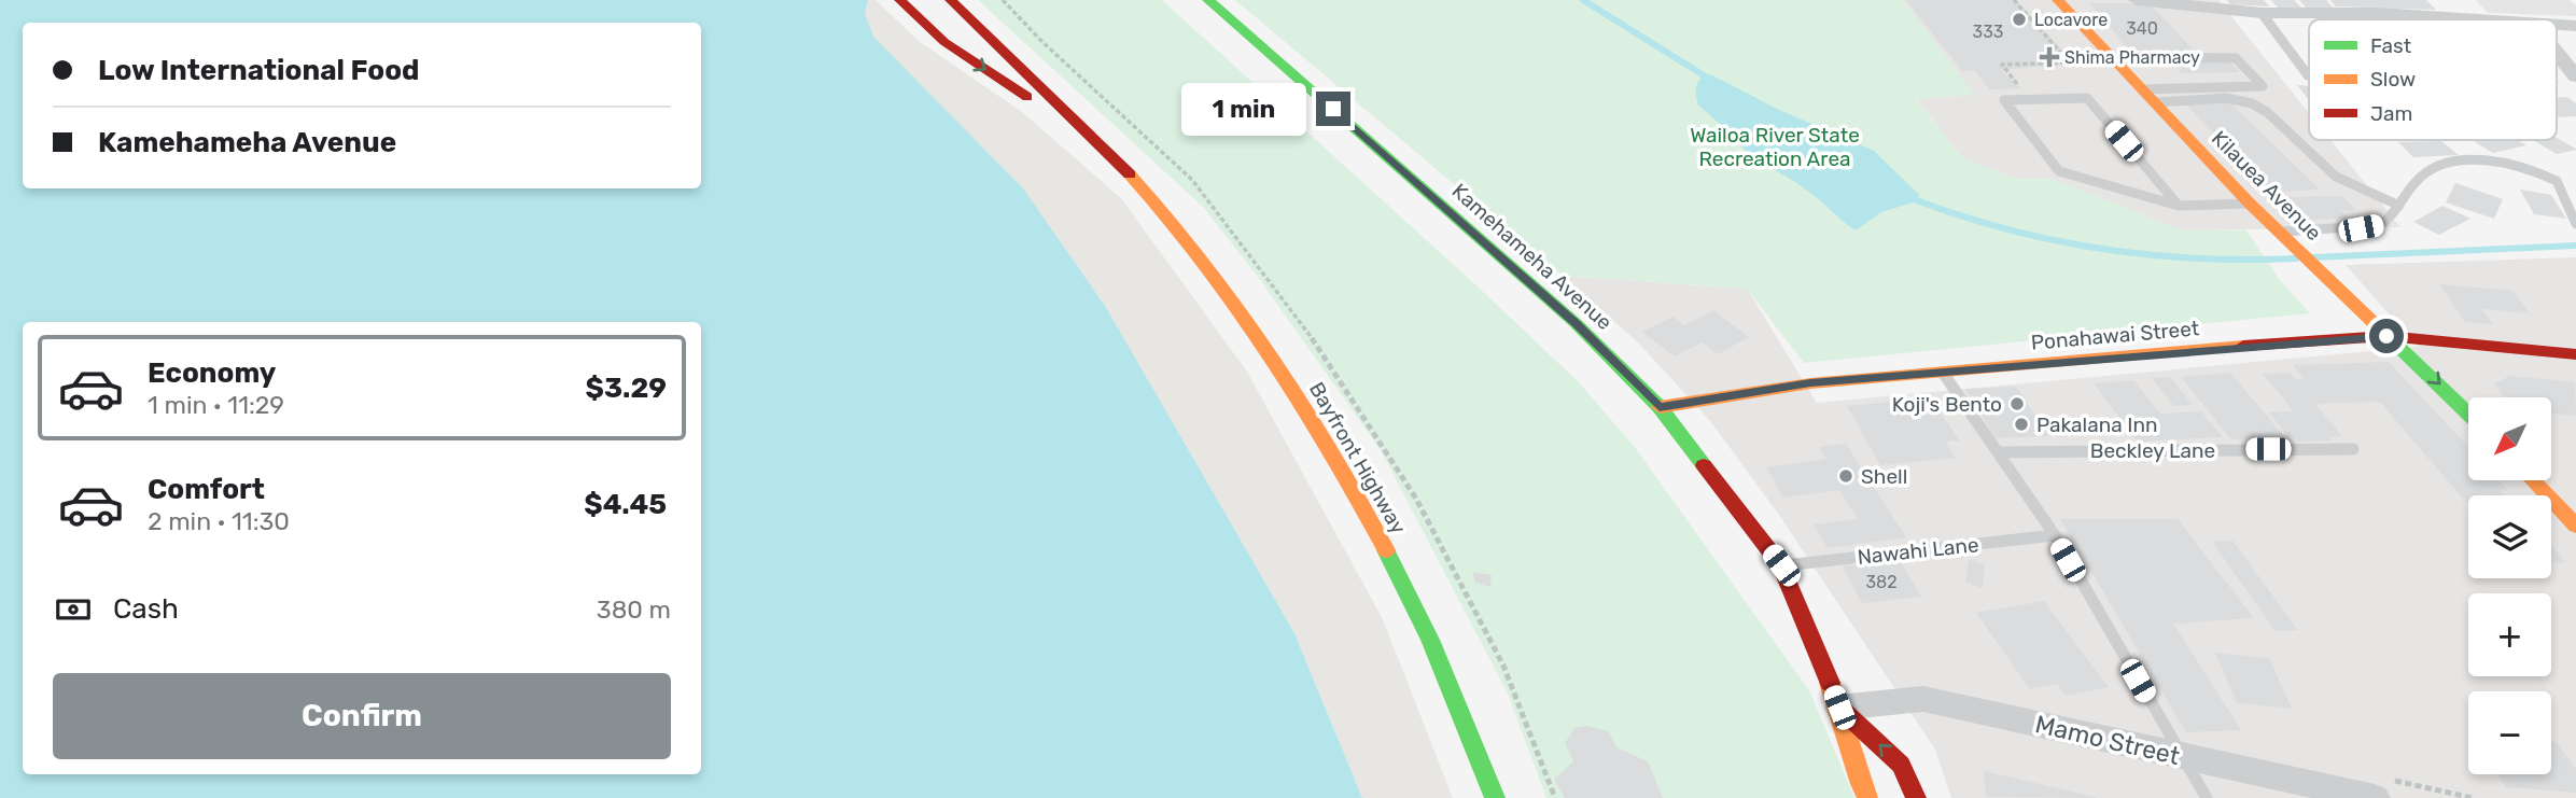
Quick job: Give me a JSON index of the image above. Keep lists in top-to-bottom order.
{
  "streets": {
    "main road": [
      "Kilauea Avenue",
      "Kamehameha Avenue",
      "Ponahawai Street",
      "Bayfront Highway"
    ],
    "street": ["Mamo Street"],
    "lane": ["Beckley Lane", "Nawahi Lane"]
  },
  "crossings": [
    ["Kilauea Avenue", "Ponahawai Street"],
    ["Kamehameha Avenue", "Ponahawai Street"],
    ["Kamehameha Avenue", "Nawahi Lane"],
    ["Kamehameha Avenue", "Mamo Street"]
  ],
  "parks": ["Wailoa River State Recreation Area"],
  "places": {
    "other": [
      "Locavore",
      "Koji's Bento",
      "Pakalana Inn",
      "Shell"
    ],
    "health": ["Shima Pharmacy"]
  },
  "house_numbers": ["340", "333", "382"],
  "legend": ["Fast", "Slow", "Jam"],
  "north": "bottom left",
  "page": {
    "banner": ["Low International Food", "Kamehameha Avenue"],
    "bubble": "1 min",
    "list": [
      {
        "name": "Economy",
        "note": "1 min · 11:29",
        "value": "$3.29"
      },
      {
        "name": "Comfort",
        "note": "2 min · 11:30",
        "value": "$4.45"
      }
    ],
    "map_buttons": ["+", "−"],
    "pay": ["Cash", "380 m"],
    "buttons": "Confirm"
  }
}
